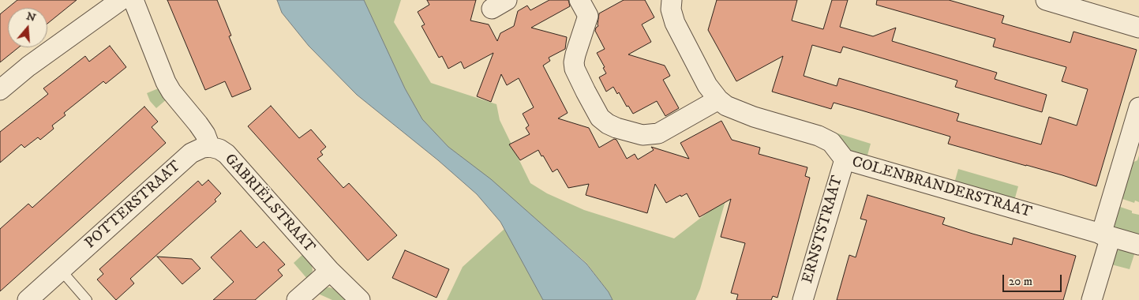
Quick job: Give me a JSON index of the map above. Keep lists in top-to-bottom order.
{
  "streets": {
    "street": [
      "COLENBRANDERSTRAAT",
      "GABRIËLSTRAAT",
      "POTTERSTRAAT",
      "ERNSTSTRAAT"
    ]
  },
  "crossings": [
    ["COLENBRANDERSTRAAT", "ERNSTSTRAAT"],
    ["GABRIËLSTRAAT", "POTTERSTRAAT"]
  ],
  "scale_bar": "20 m",
  "north": "top"
}
